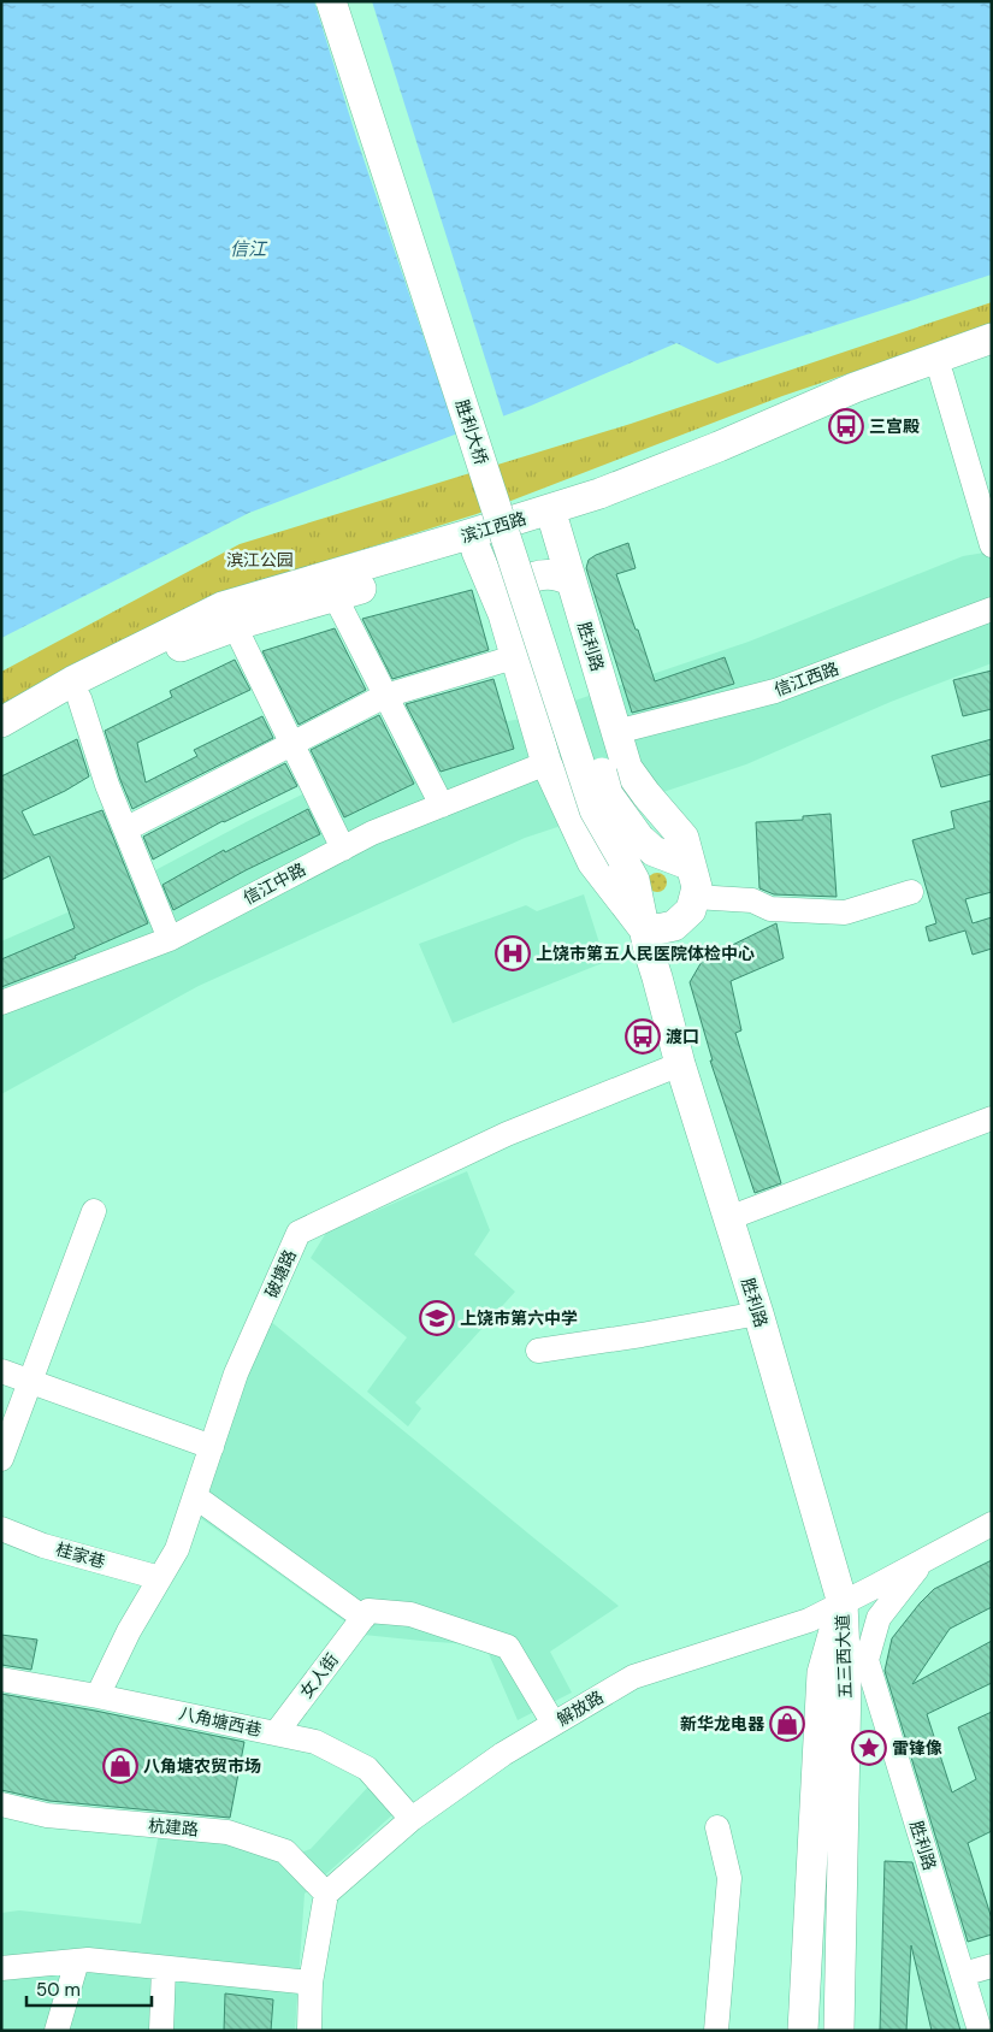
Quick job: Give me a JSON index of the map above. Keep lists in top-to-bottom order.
{
  "streets": {
    "main road": [
      "胜利大桥",
      "滨江西路",
      "胜利路",
      "五三西大道"
    ],
    "street": [
      "信江西路",
      "信江中路",
      "破塘路",
      "桂家巷",
      "女人街",
      "解放路",
      "八角塘西巷",
      "杭建路"
    ]
  },
  "crossings": [
    ["滨江西路", "胜利路"],
    ["胜利路", "信江西路"],
    ["胜利路", "破塘路"],
    ["胜利路", "五三西大道"],
    ["胜利路", "解放路"],
    ["破塘路", "桂家巷"],
    ["破塘路", "八角塘西巷"],
    ["五三西大道", "解放路"],
    ["女人街", "八角塘西巷"],
    ["解放路", "八角塘西巷"],
    ["解放路", "杭建路"]
  ],
  "water": ["信江"],
  "parks": ["滨江公园"],
  "places": {
    "bus stop": ["三宫殿", "渡口"],
    "hospital": ["上饶市第五人民医院体检中心"],
    "school or university": ["上饶市第六中学"],
    "shop": ["新华龙电器", "八角塘农贸市场"],
    "place": ["雷锋像"]
  },
  "scale_bar": "50 m"
}
